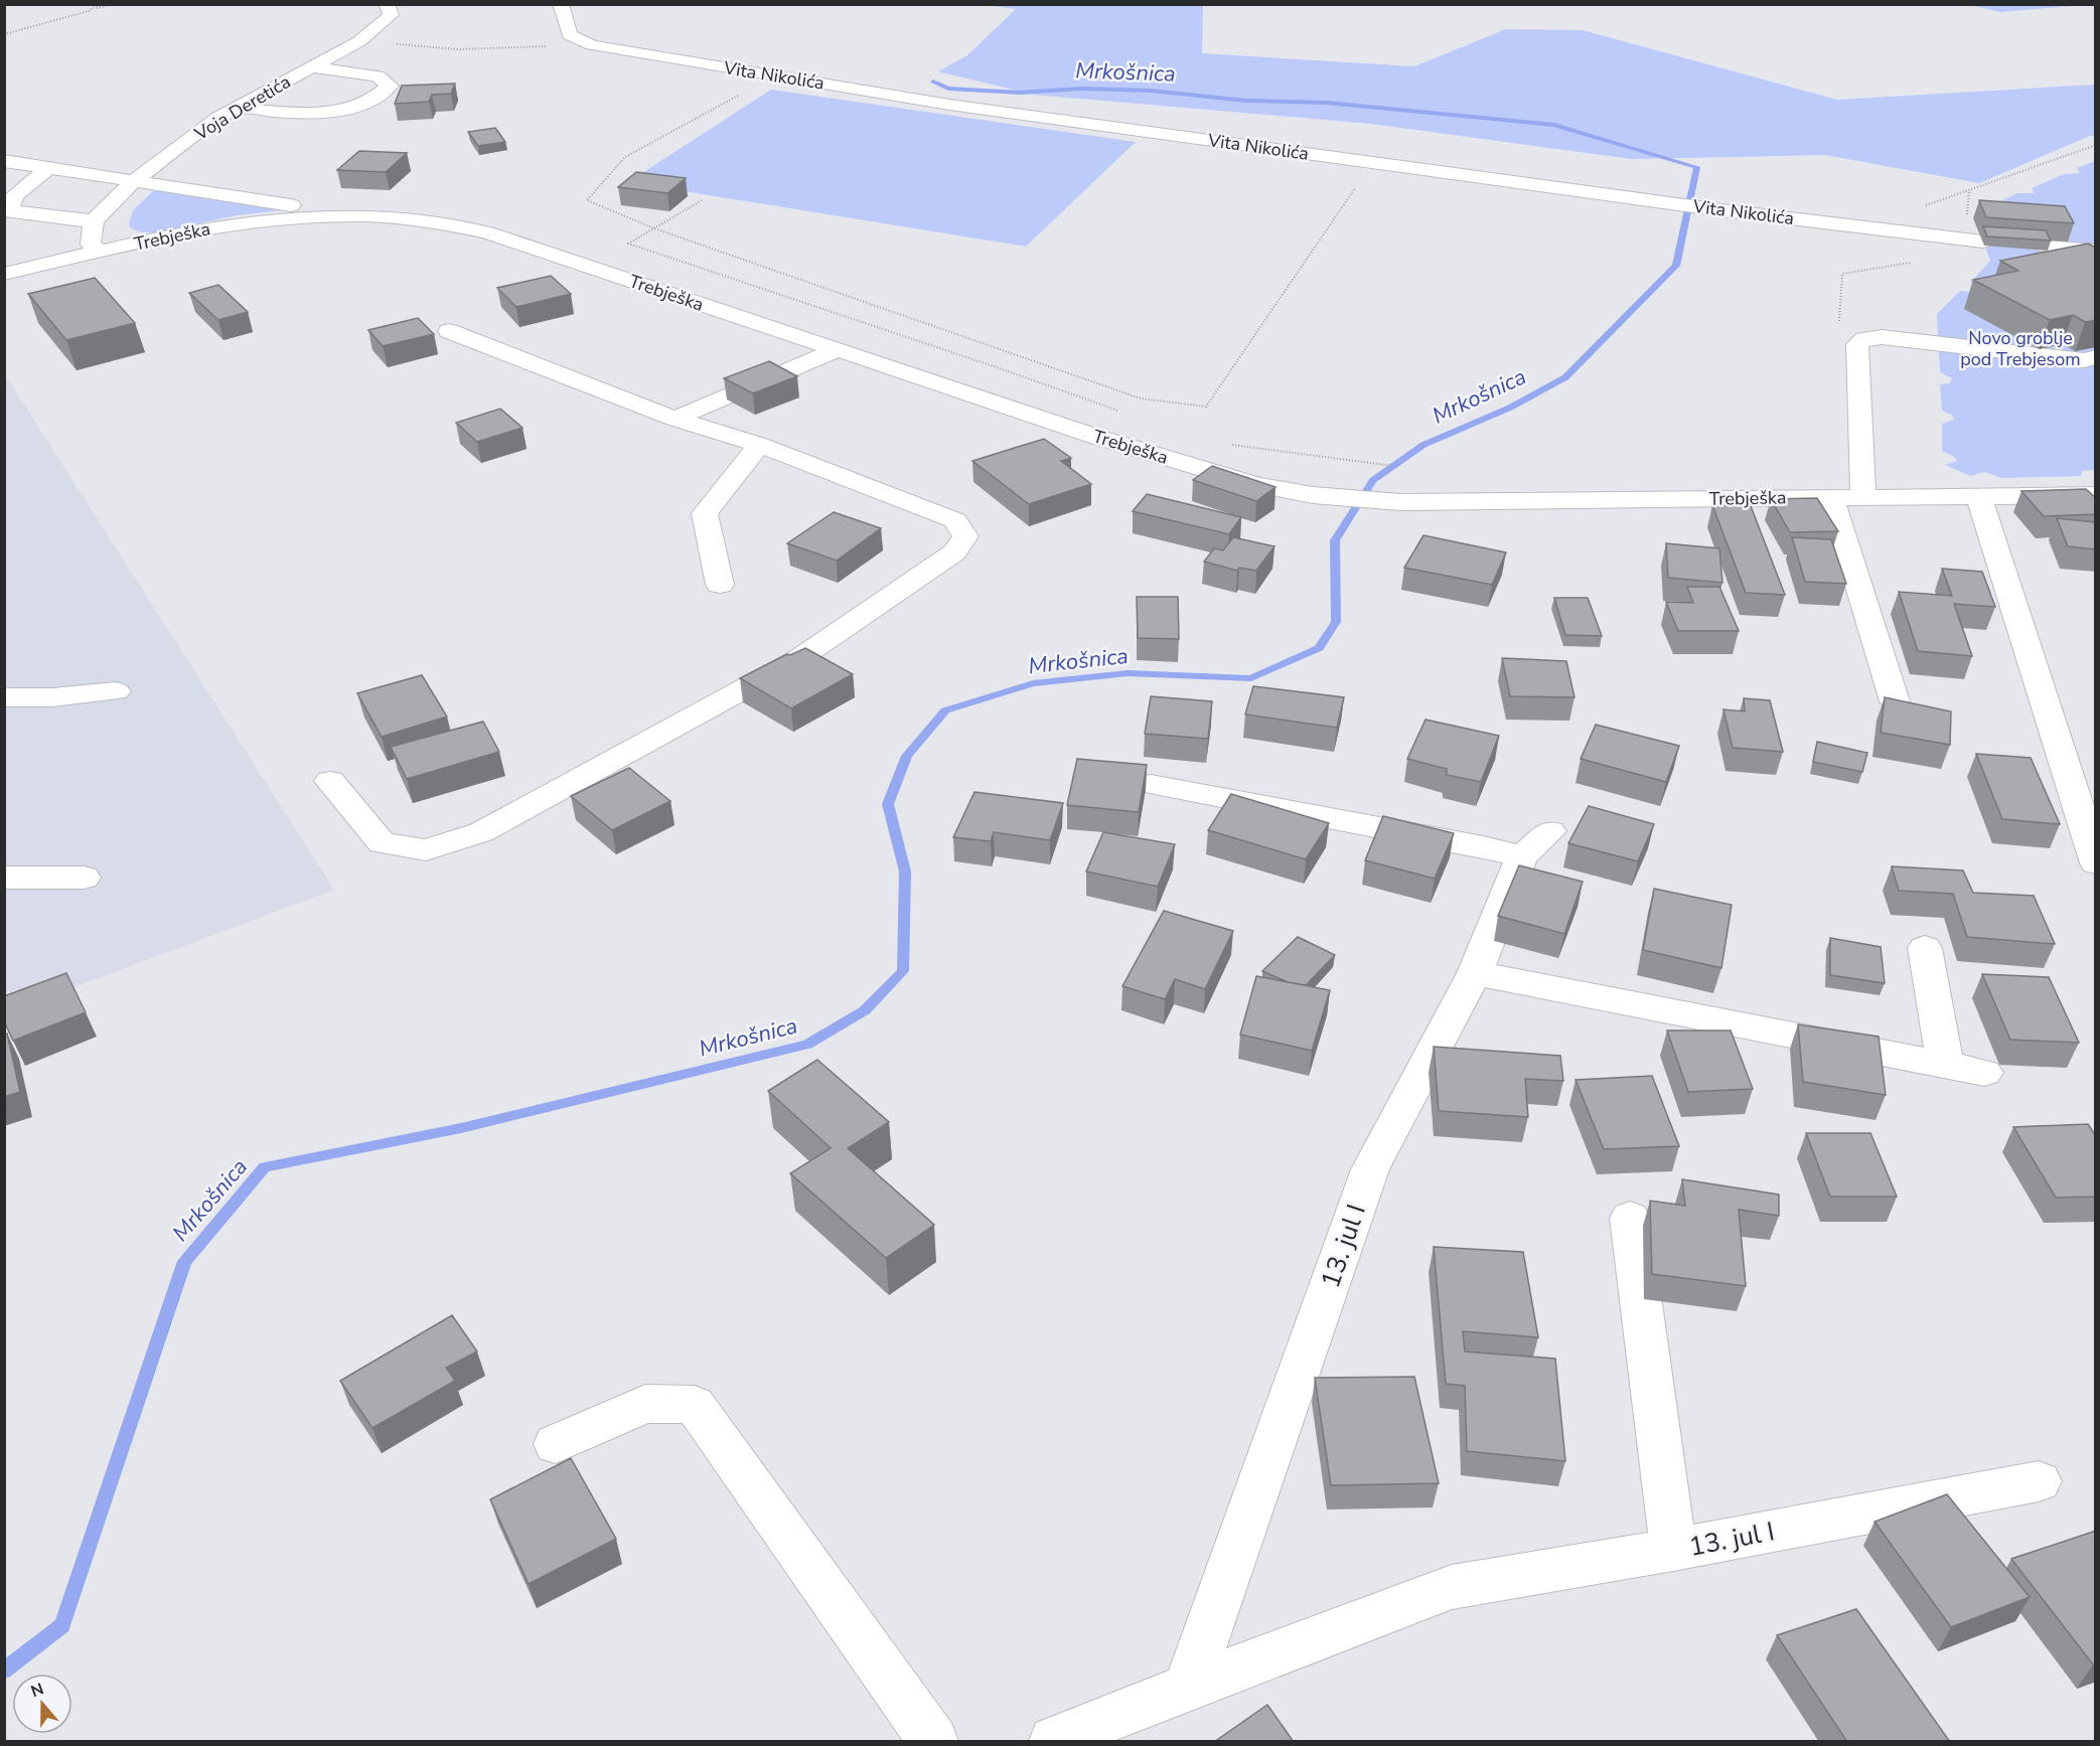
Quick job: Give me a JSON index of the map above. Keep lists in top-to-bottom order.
{
  "streets": {
    "street": [
      "Vita Nikolića",
      "Voja Deretića",
      "Trebješka",
      "13. jul I"
    ]
  },
  "water": ["Mrkošnica"],
  "parks": ["Novo groblje pod Trebjesom"],
  "north": "top"
}
